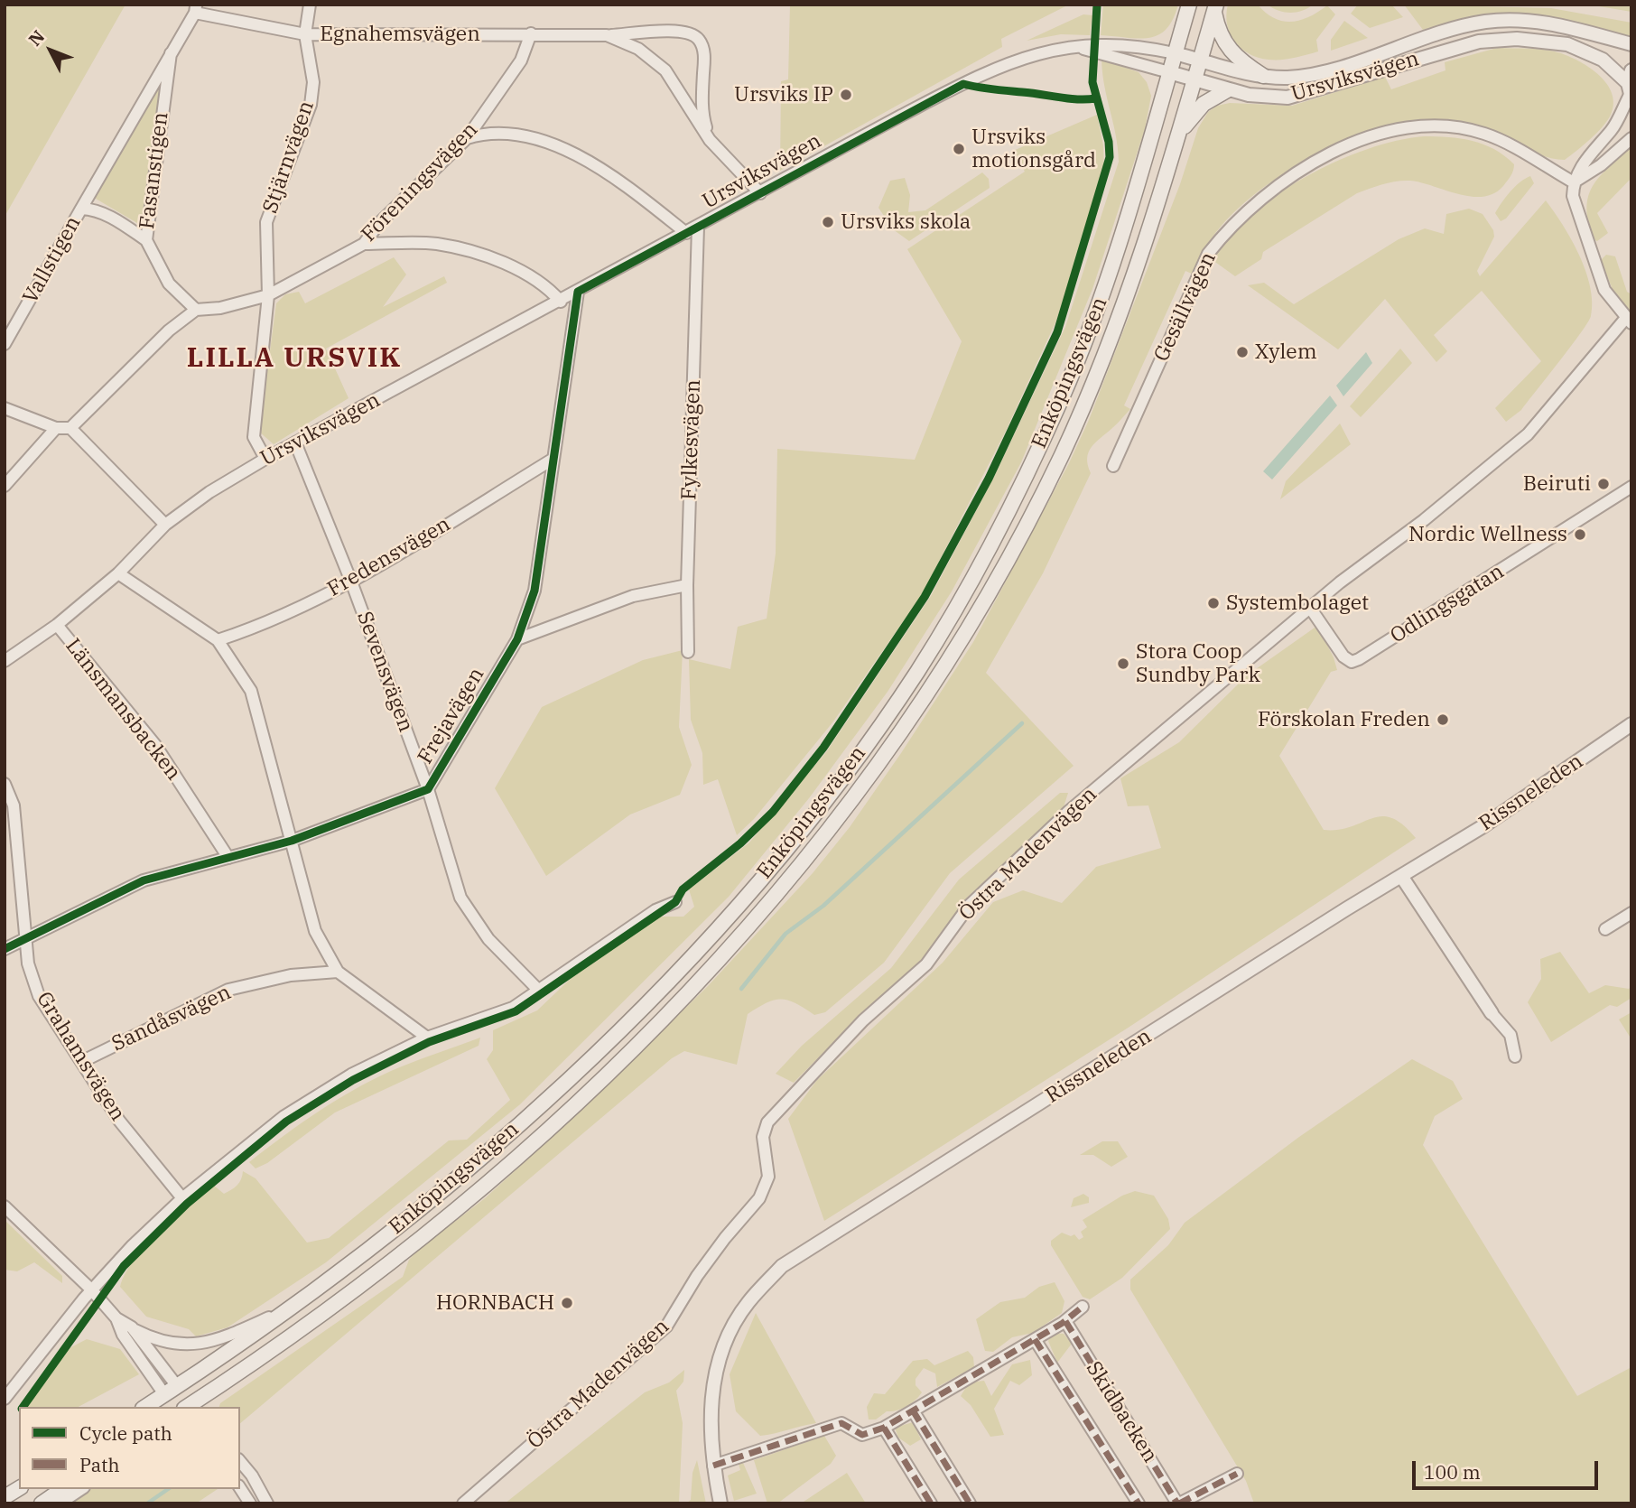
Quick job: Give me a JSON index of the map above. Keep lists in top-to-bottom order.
{
  "streets": {
    "main road": ["Enköpingsvägen"],
    "street": [
      "Egnahemsvägen",
      "Ursviksvägen",
      "Stjärnvägen",
      "Fasanstigen",
      "Föreningsvägen",
      "Vallstigen",
      "Gesällvägen",
      "Fylkesvägen",
      "Fredensvägen",
      "Odlingsgatan",
      "Sevensvägen",
      "Länsmansbacken",
      "Frejavägen",
      "Rissneleden",
      "Östra Madenvägen",
      "Sandåsvägen",
      "Grahamsvägen",
      "Skidbacken"
    ]
  },
  "crossings": [
    ["Egnahemsvägen", "Ursviksvägen"],
    ["Egnahemsvägen", "Stjärnvägen"],
    ["Egnahemsvägen", "Föreningsvägen"],
    ["Egnahemsvägen", "Vallstigen"],
    ["Ursviksvägen", "Stjärnvägen"],
    ["Ursviksvägen", "Enköpingsvägen"],
    ["Ursviksvägen", "Fylkesvägen"],
    ["Ursviksvägen", "Sevensvägen"],
    ["Ursviksvägen", "Länsmansbacken"],
    ["Ursviksvägen", "Frejavägen"],
    ["Stjärnvägen", "Föreningsvägen"],
    ["Fasanstigen", "Föreningsvägen"],
    ["Fasanstigen", "Vallstigen"],
    ["Fredensvägen", "Sevensvägen"],
    ["Fredensvägen", "Frejavägen"],
    ["Odlingsgatan", "Östra Madenvägen"],
    ["Sevensvägen", "Frejavägen"],
    ["Länsmansbacken", "Frejavägen"],
    ["Frejavägen", "Grahamsvägen"],
    ["Sandåsvägen", "Grahamsvägen"]
  ],
  "districts": ["LILLA URSVIK"],
  "places": [
    "Ursviks IP",
    "Ursviks motionsgård",
    "Ursviks skola",
    "Xylem",
    "Beiruti",
    "Nordic Wellness",
    "Systembolaget",
    "Stora Coop Sundby Park",
    "Förskolan Freden",
    "HORNBACH"
  ],
  "legend": ["Cycle path", "Path"],
  "scale_bar": "100 m",
  "north": "top left"
}
